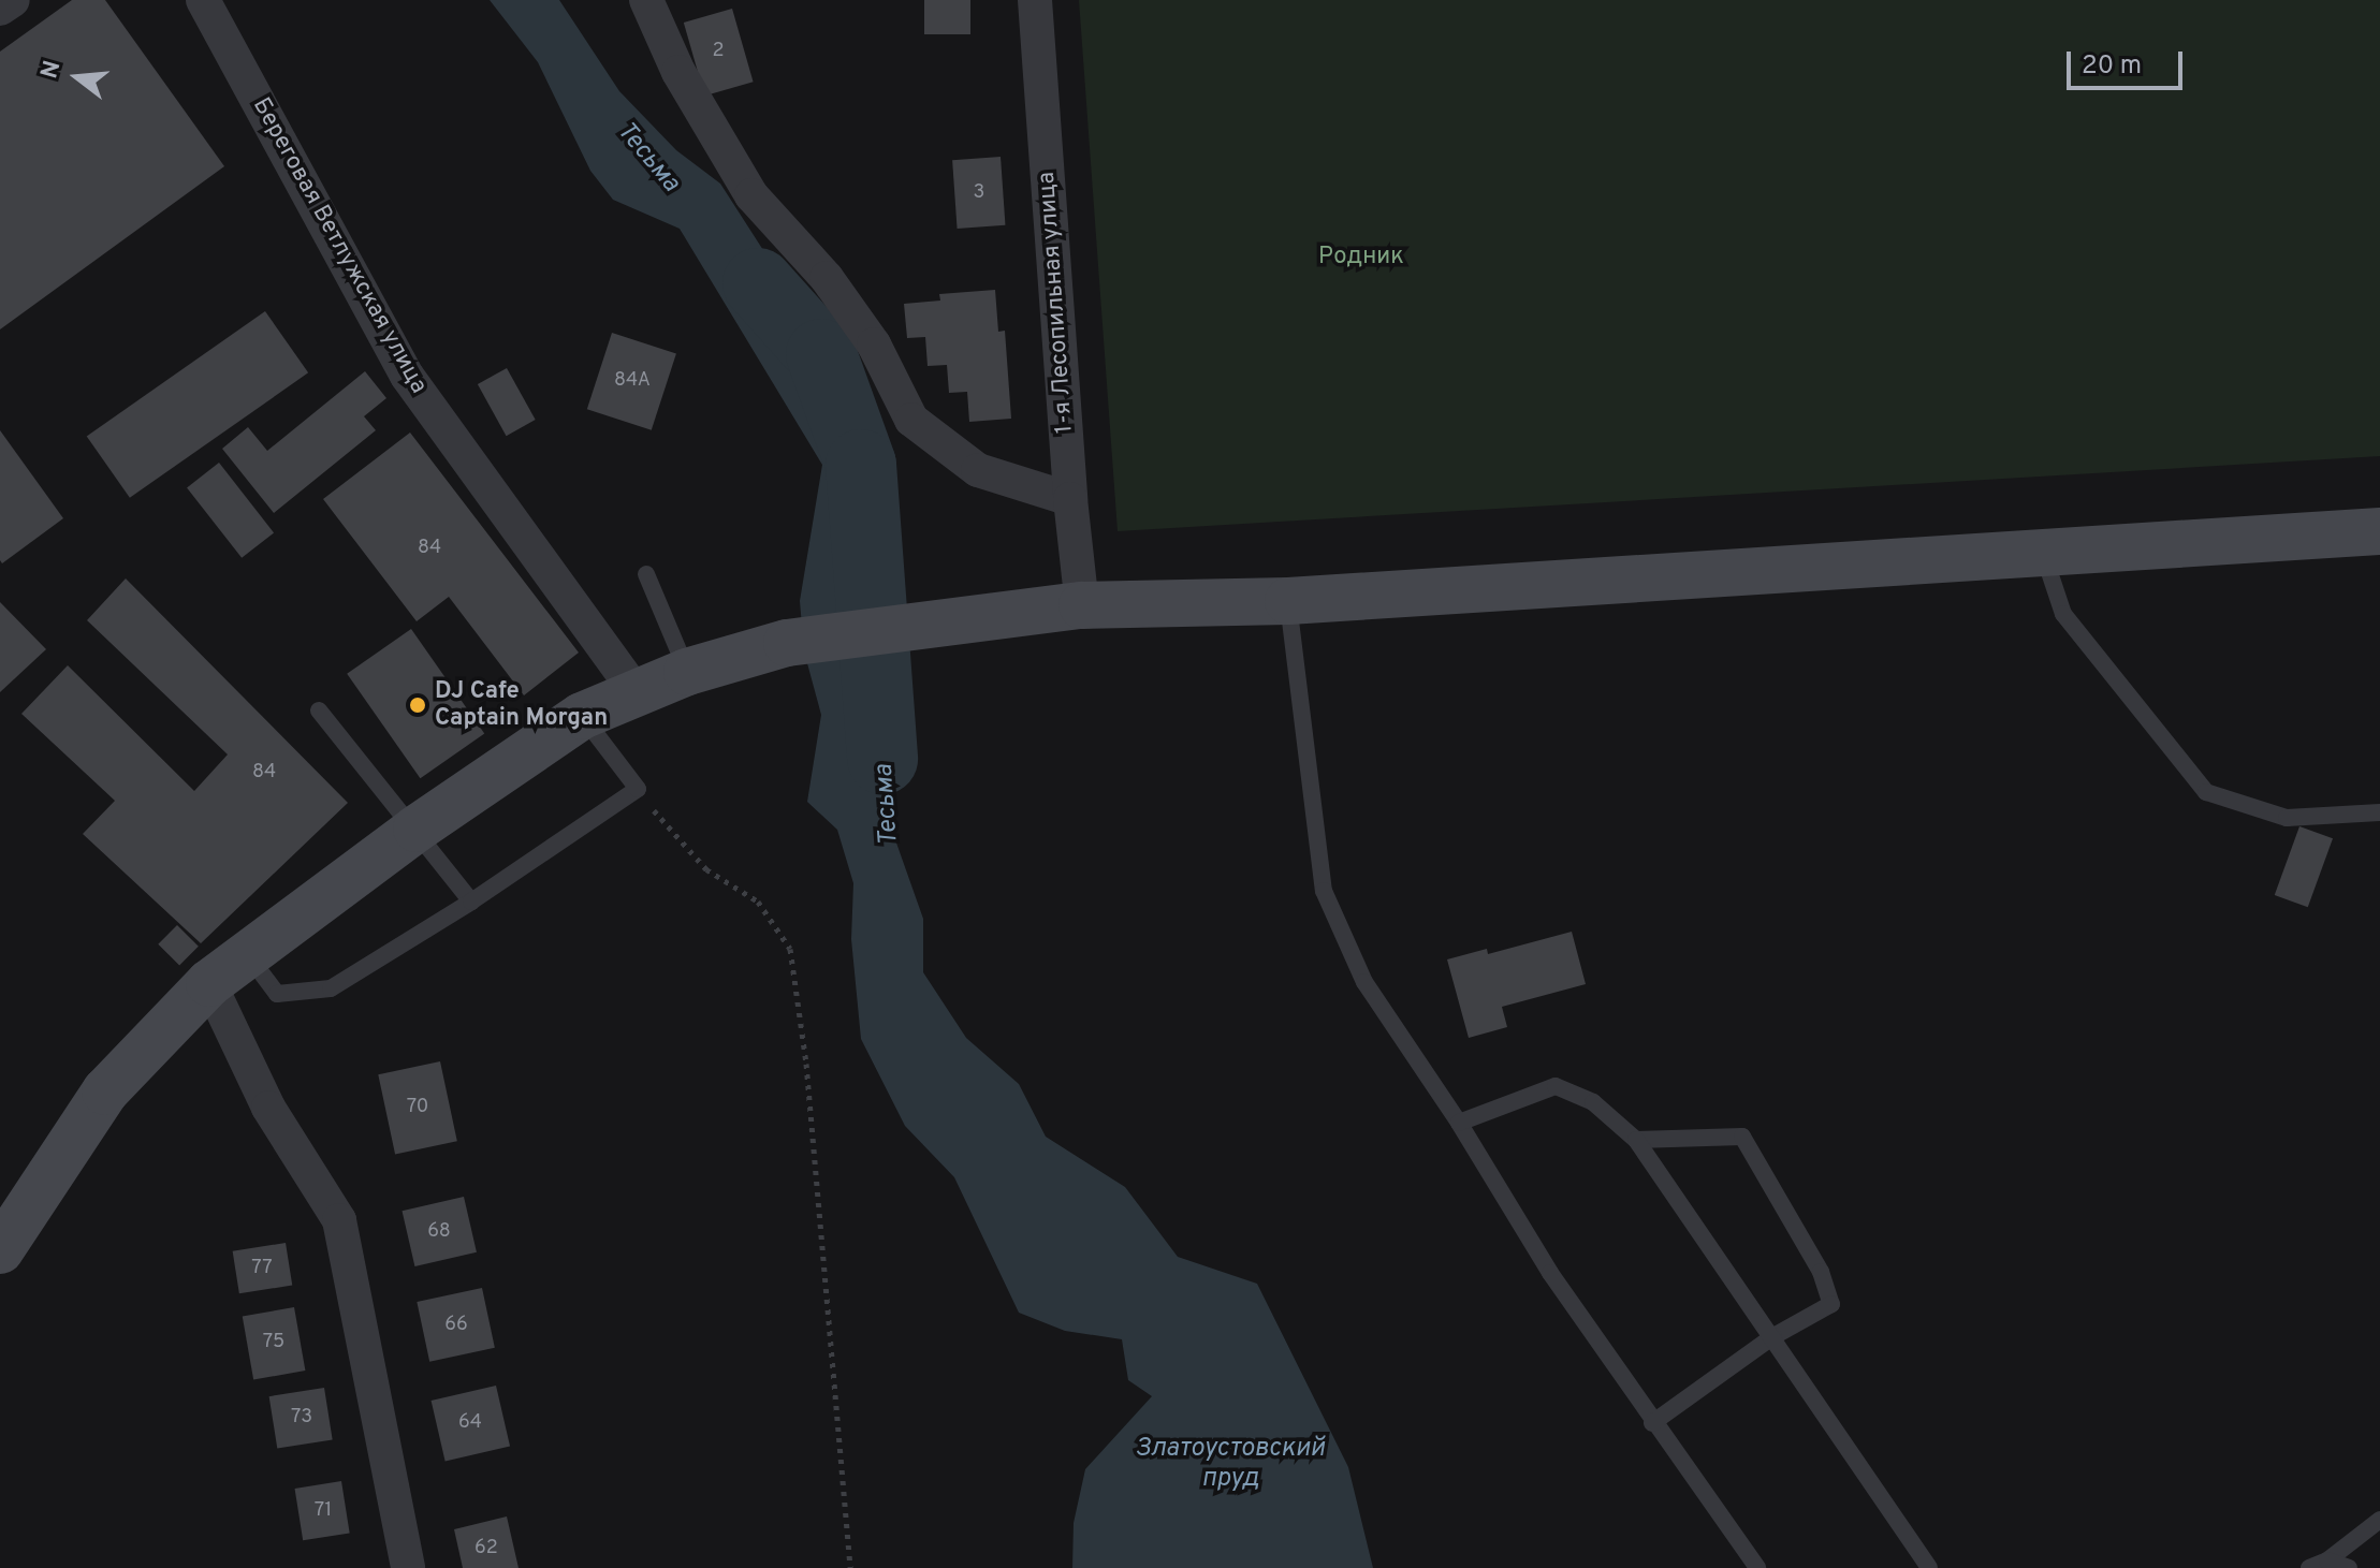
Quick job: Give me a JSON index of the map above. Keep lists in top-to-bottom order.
{
  "streets": {
    "street": ["Береговая Ветлужская улица", "1-я Лесопильная улица"]
  },
  "water": ["Тесьма", "Златоустовский пруд"],
  "parks": ["Родник"],
  "places": ["DJ Cafe Captain Morgan"],
  "house_numbers": [
    "2",
    "3",
    "84А",
    "84",
    "84",
    "70",
    "68",
    "77",
    "66",
    "75",
    "73",
    "64",
    "71",
    "62"
  ],
  "scale_bar": "20 m",
  "north": "left"
}
